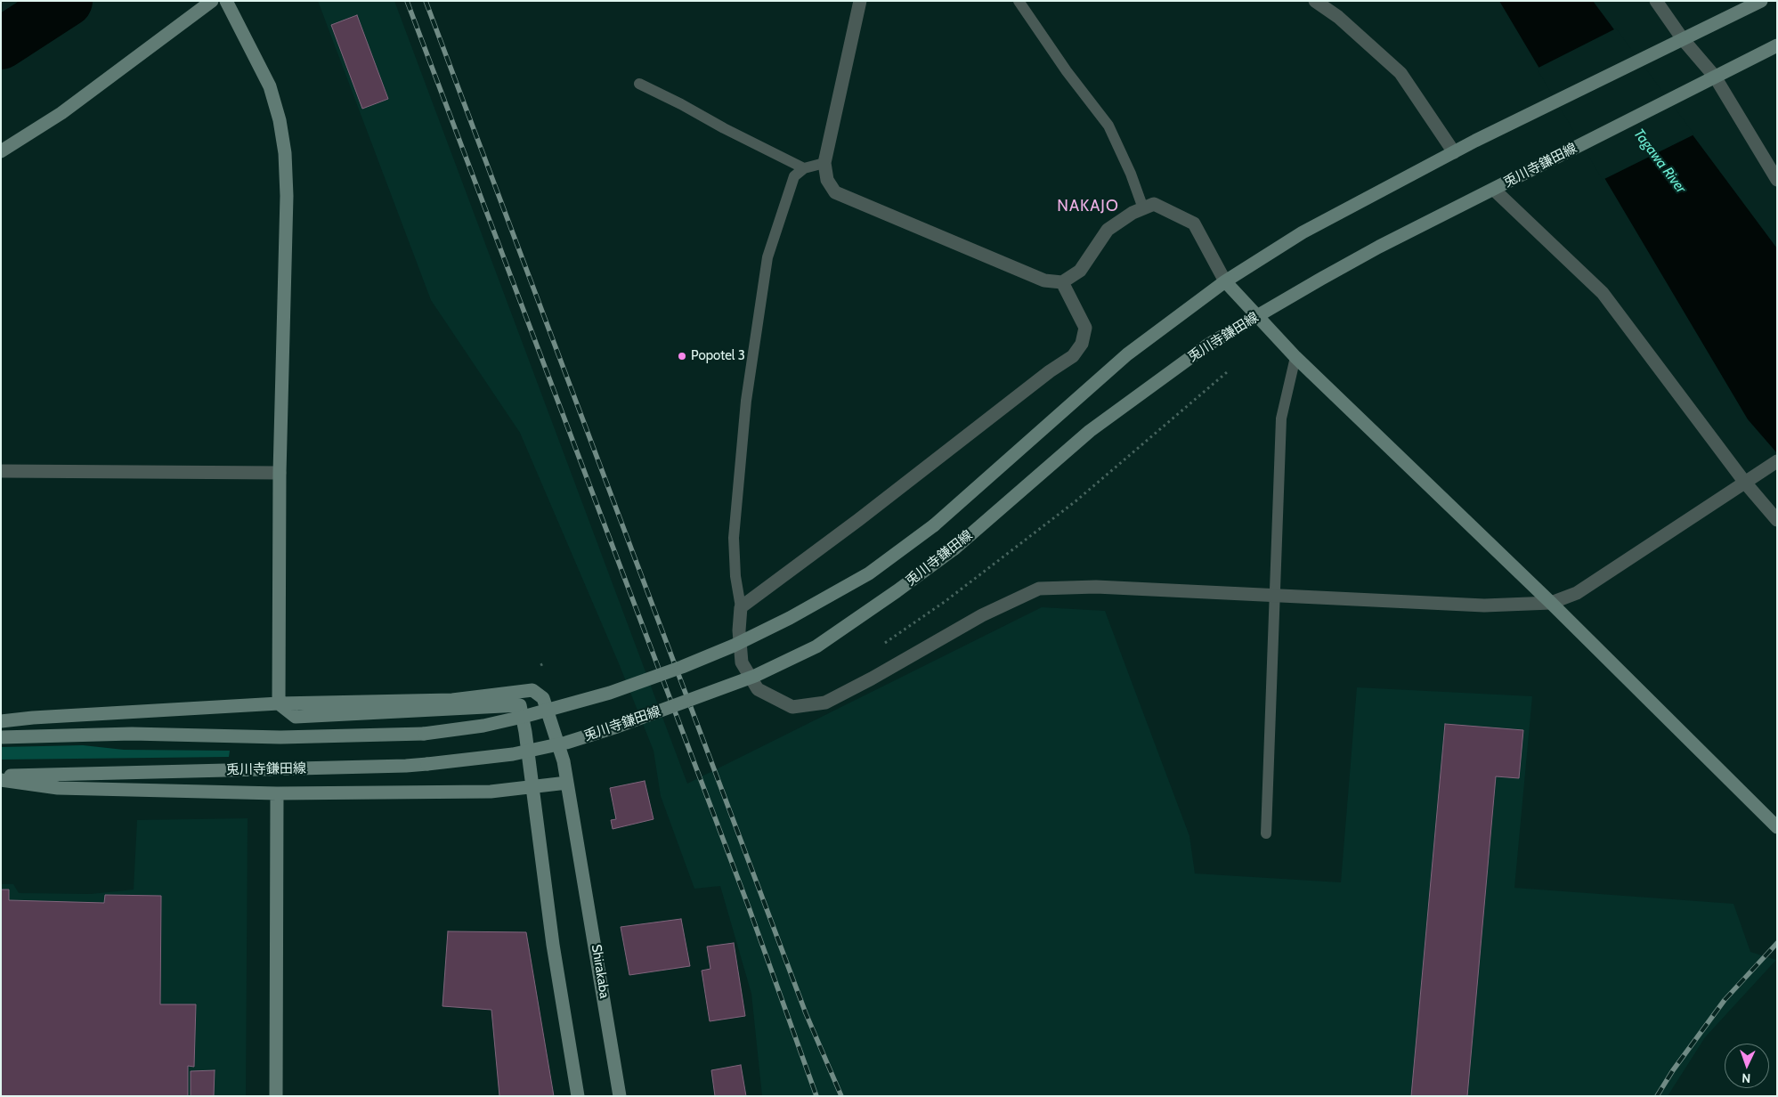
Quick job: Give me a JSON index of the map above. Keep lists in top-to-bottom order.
{
  "streets": {
    "street": ["兎川寺鎌田線", "Shirakaba"]
  },
  "districts": ["NAKAJO"],
  "water": ["Tagawa River"],
  "places": ["Popotel 3"],
  "north": "bottom"
}
